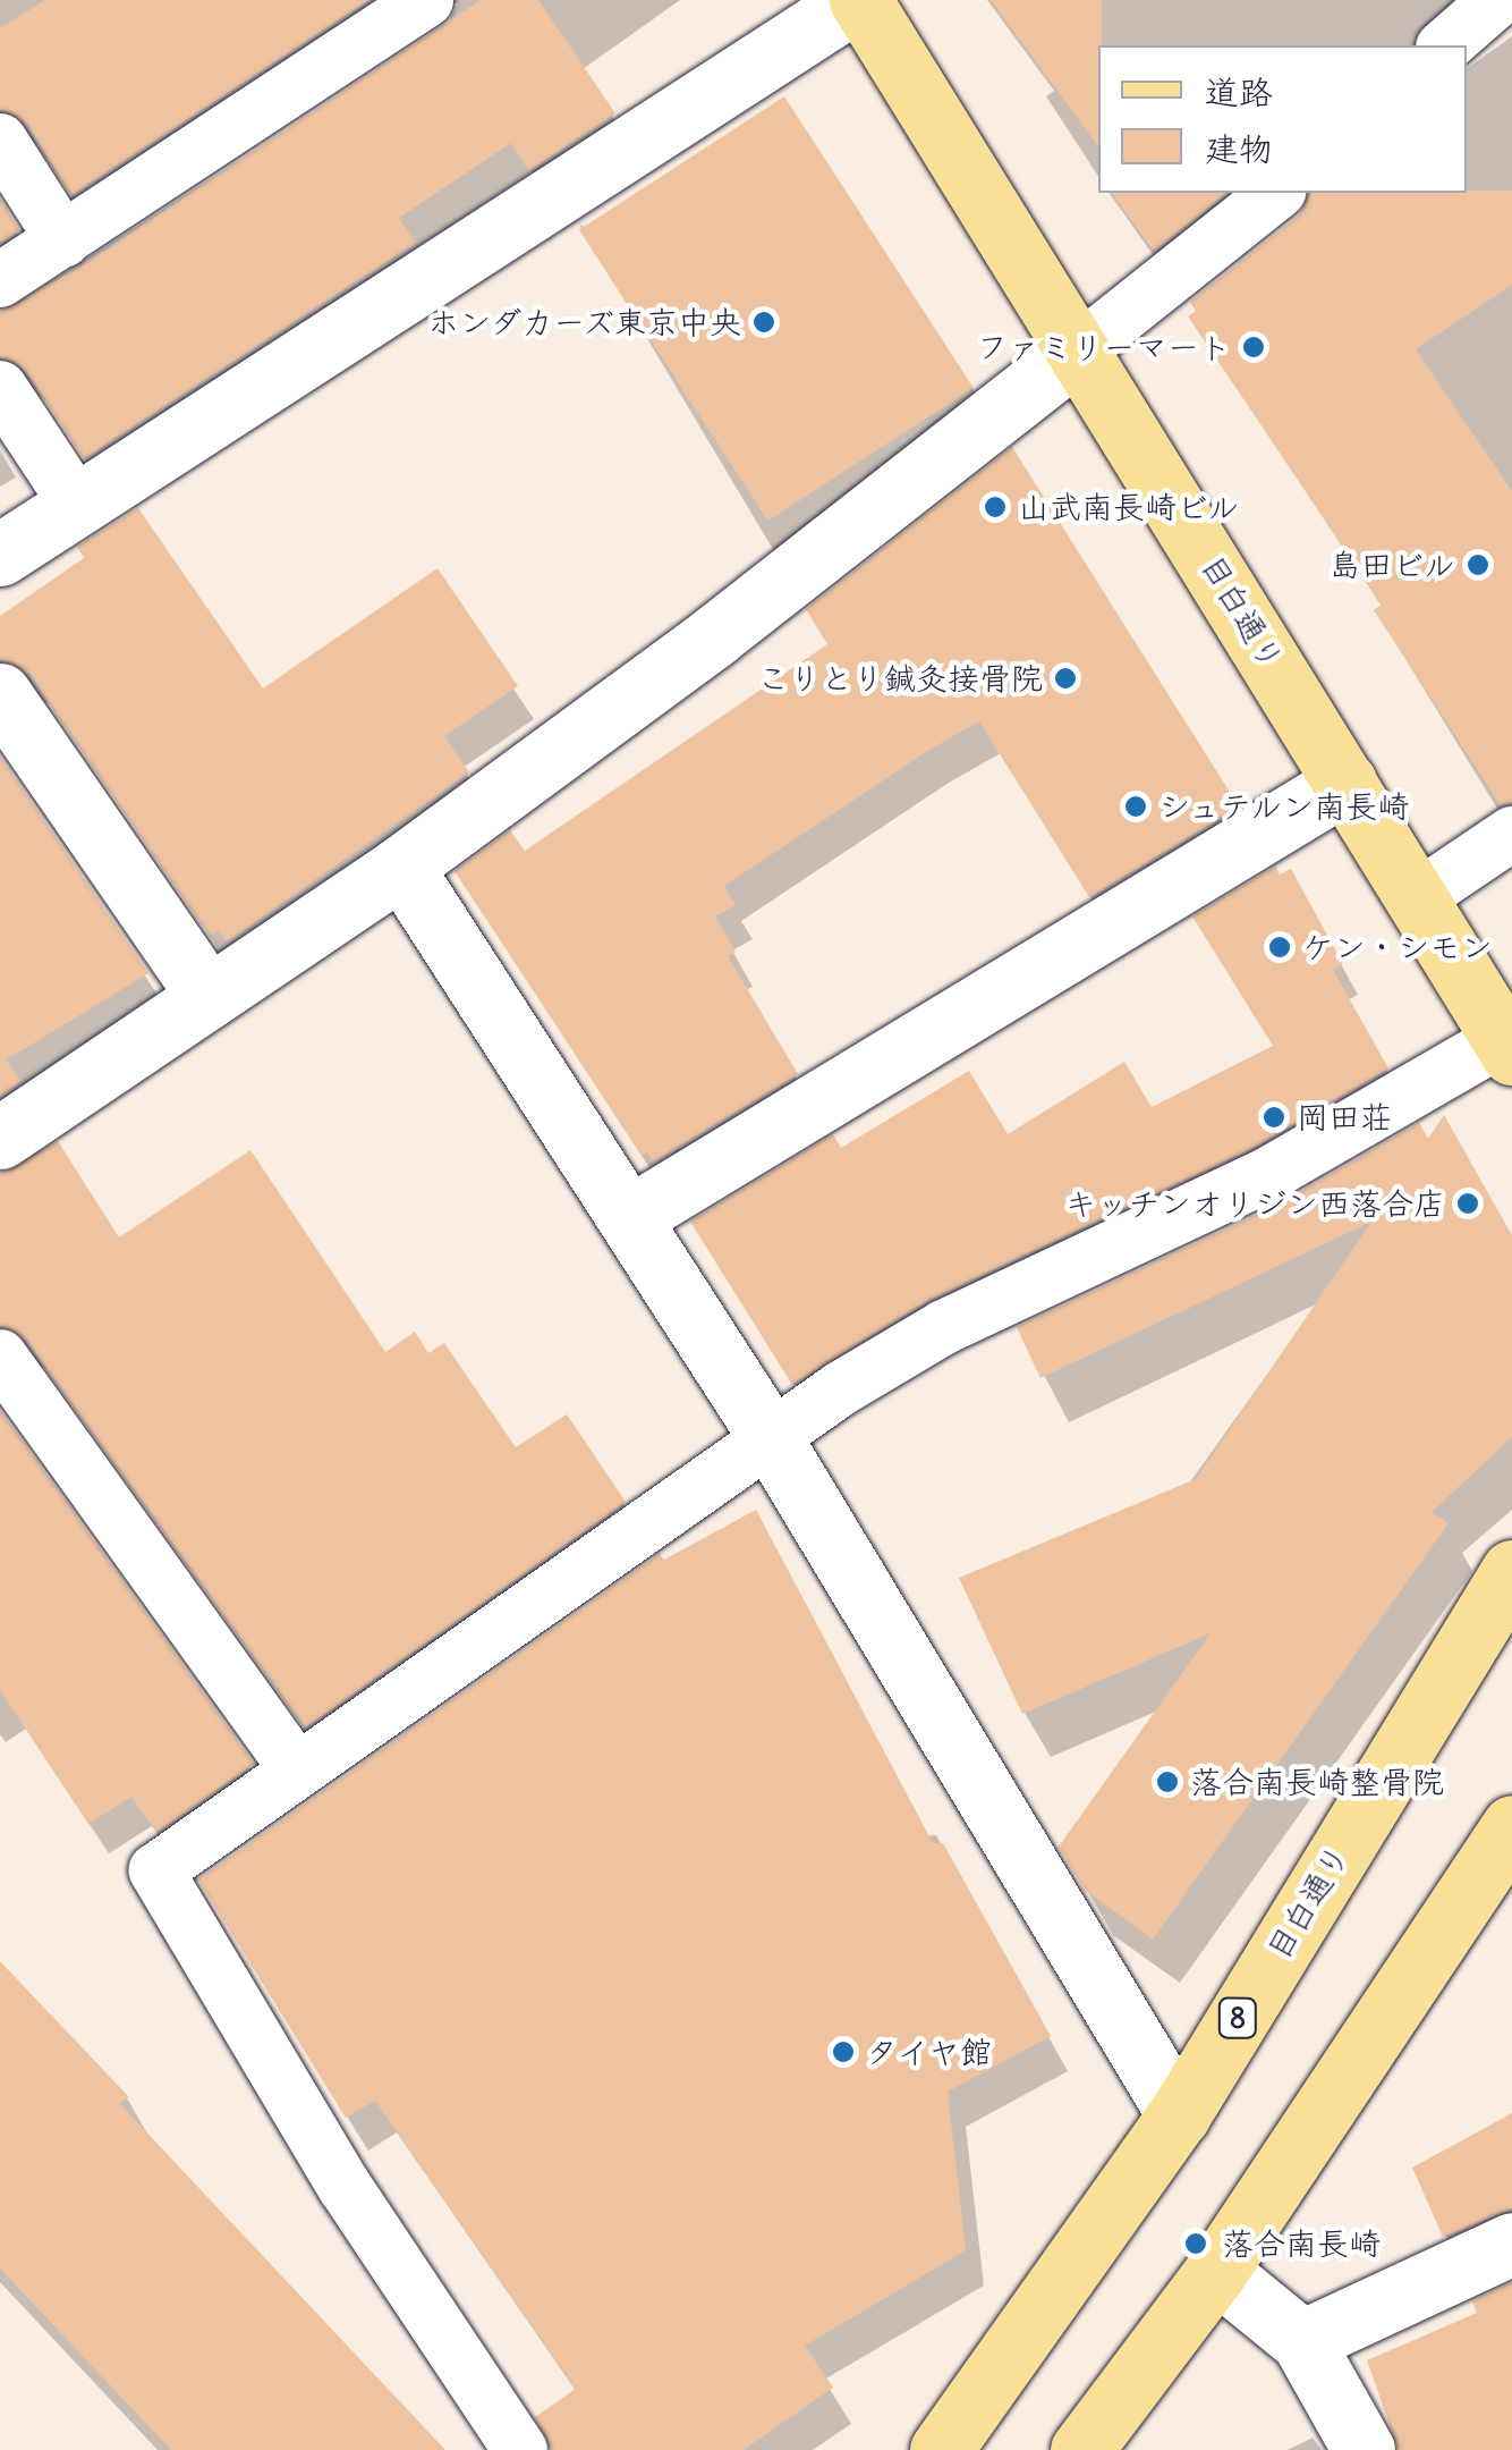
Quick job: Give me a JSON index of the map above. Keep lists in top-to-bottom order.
{
  "streets": {
    "main road": ["目白通り", "8"]
  },
  "places": [
    "ホンダカーズ東京中央",
    "ファミリーマート",
    "山武南長崎ビル",
    "島田ビル",
    "こりとり鍼灸接骨院",
    "シュテルン南長崎",
    "ケン・シモン",
    "岡田荘",
    "キッチンオリジン西落合店",
    "落合南長崎整骨院",
    "タイヤ館",
    "落合南長崎"
  ],
  "legend": ["道路", "建物"]
}
